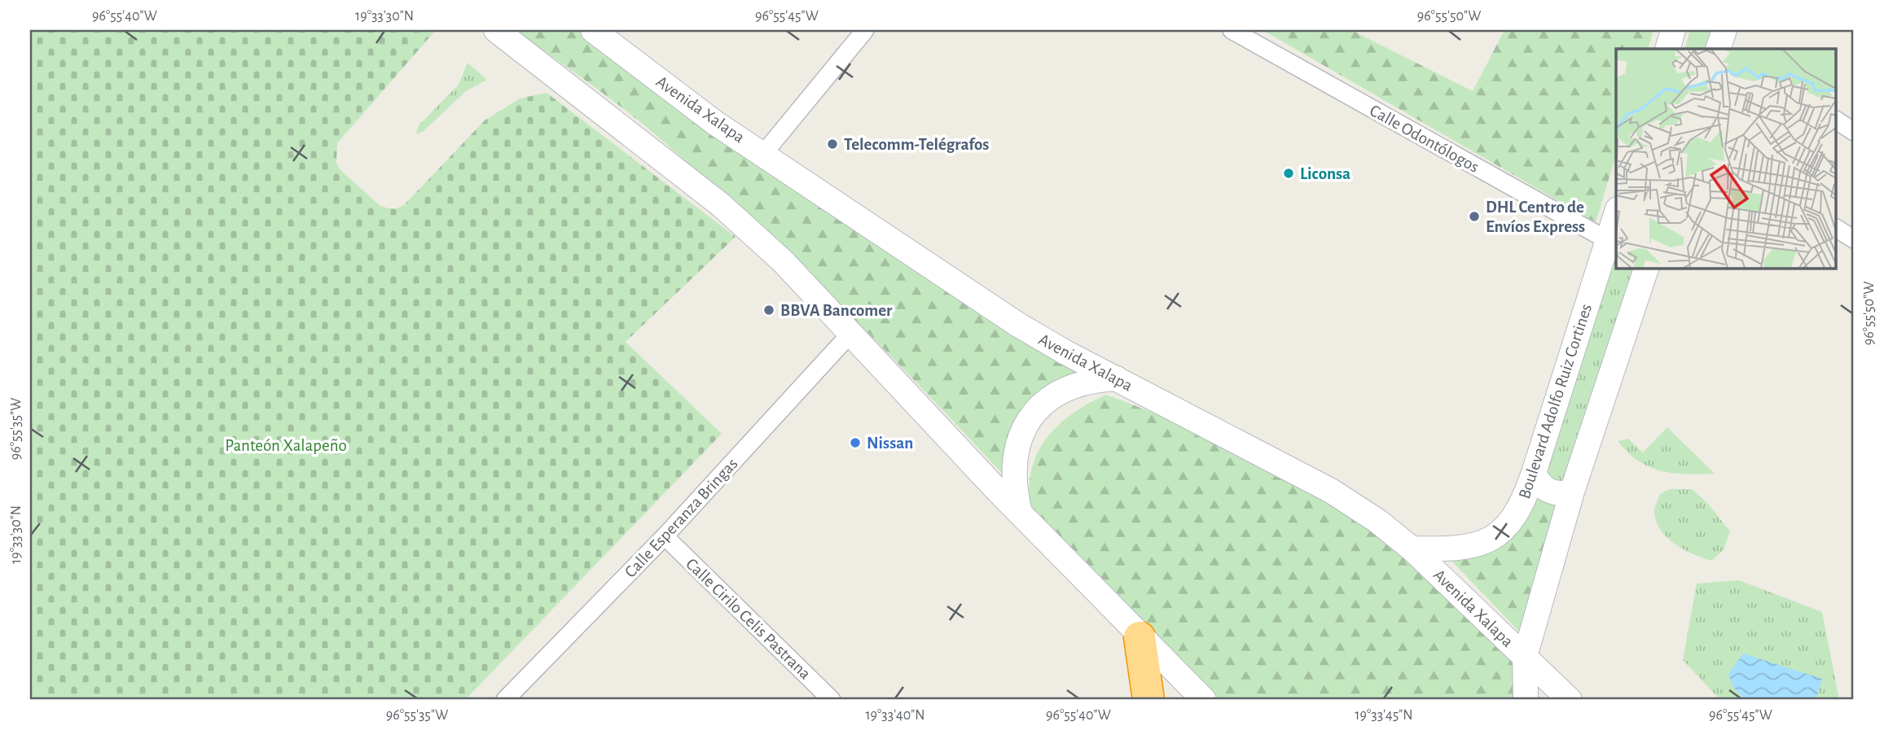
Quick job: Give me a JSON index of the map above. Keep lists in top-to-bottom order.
{
  "streets": {
    "main road": ["Avenida Xalapa", "Boulevard Adolfo Ruiz Cortines"],
    "street": ["Calle Odontólogos", "Calle Esperanza Bringas", "Calle Cirilo Celis Pastrana"]
  },
  "crossings": [
    ["Avenida Xalapa", "Boulevard Adolfo Ruiz Cortines"],
    ["Calle Odontólogos", "Boulevard Adolfo Ruiz Cortines"],
    ["Calle Esperanza Bringas", "Calle Cirilo Celis Pastrana"]
  ],
  "parks": ["Panteón Xalapeño"],
  "places": [
    "Telecomm-Telégrafos",
    "Liconsa",
    "DHL Centro de Envíos Express",
    "BBVA Bancomer",
    "Nissan"
  ],
  "coordinates": [
    "96°55'40\"W",
    "19°33'30\"N",
    "96°55'45\"W",
    "96°55'50\"W",
    "96°55'35\"W",
    "19°33'40\"N",
    "19°33'45\"N"
  ]
}
